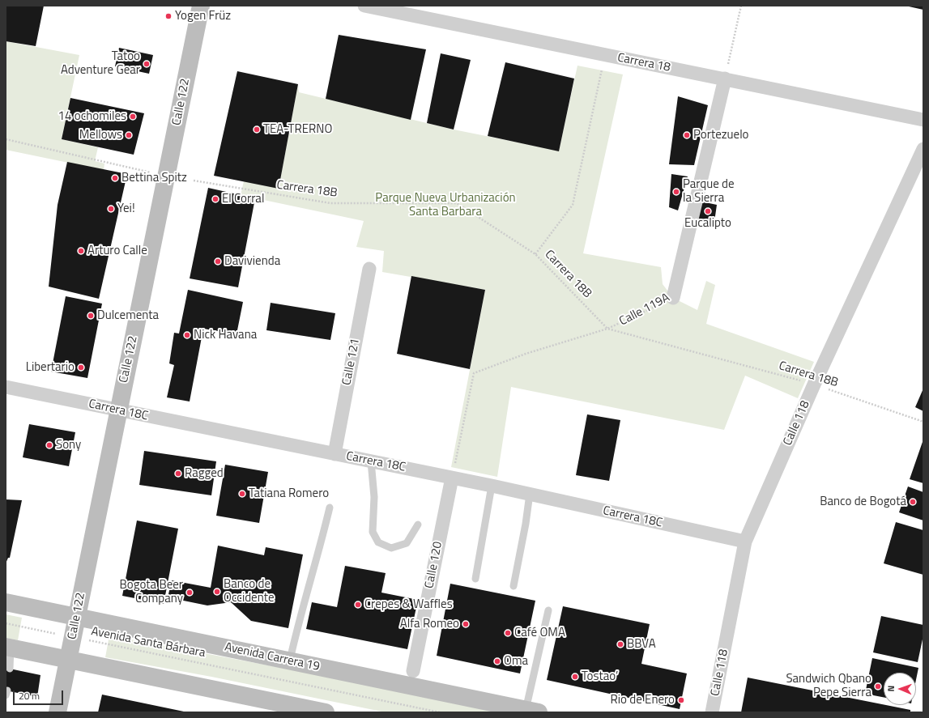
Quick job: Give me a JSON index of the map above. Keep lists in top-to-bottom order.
{
  "streets": {
    "main road": ["Calle 122", "Avenida Carrera 19"],
    "street": [
      "Carrera 18",
      "Calle 119A",
      "Calle 121",
      "Carrera 18C",
      "Calle 118",
      "Calle 120"
    ],
    "path": ["Carrera 18B", "Avenida Santa Bárbara"]
  },
  "crossings": [
    ["Carrera 18", "Calle 119A"],
    ["Calle 122", "Carrera 18C"],
    ["Calle 122", "Avenida Santa Bárbara"],
    ["Calle 122", "Avenida Carrera 19"],
    ["Carrera 18B", "Calle 119A"],
    ["Carrera 18B", "Calle 118"],
    ["Calle 119A", "Carrera 18C"],
    ["Calle 119A", "Calle 120"],
    ["Calle 121", "Carrera 18C"],
    ["Carrera 18C", "Calle 118"],
    ["Carrera 18C", "Calle 120"]
  ],
  "parks": ["Parque Nueva Urbanización Santa Barbara"],
  "places": [
    "Yogen Früz",
    "Tatoo Adventure Gear",
    "14 ochomiles",
    "TEA-TRERNO",
    "Mellows",
    "Portezuelo",
    "Bettina Spitz",
    "Parque de la Sierra",
    "El Corral",
    "Yei!",
    "Eucalipto",
    "Arturo Calle",
    "Davivienda",
    "Dulcementa",
    "Nick Havana",
    "Libertario",
    "Sony",
    "Ragged",
    "Tatiana Romero",
    "Banco de Bogotá",
    "Banco de Occidente",
    "Bogota Beer Company",
    "Crepes & Waffles",
    "Alfa Romeo",
    "Café OMA",
    "BBVA",
    "Oma",
    "Tostao’",
    "Sandwich Qbano Pepe Sierra",
    "Rio de Enero"
  ],
  "scale_bar": "20 m",
  "north": "left"
}
